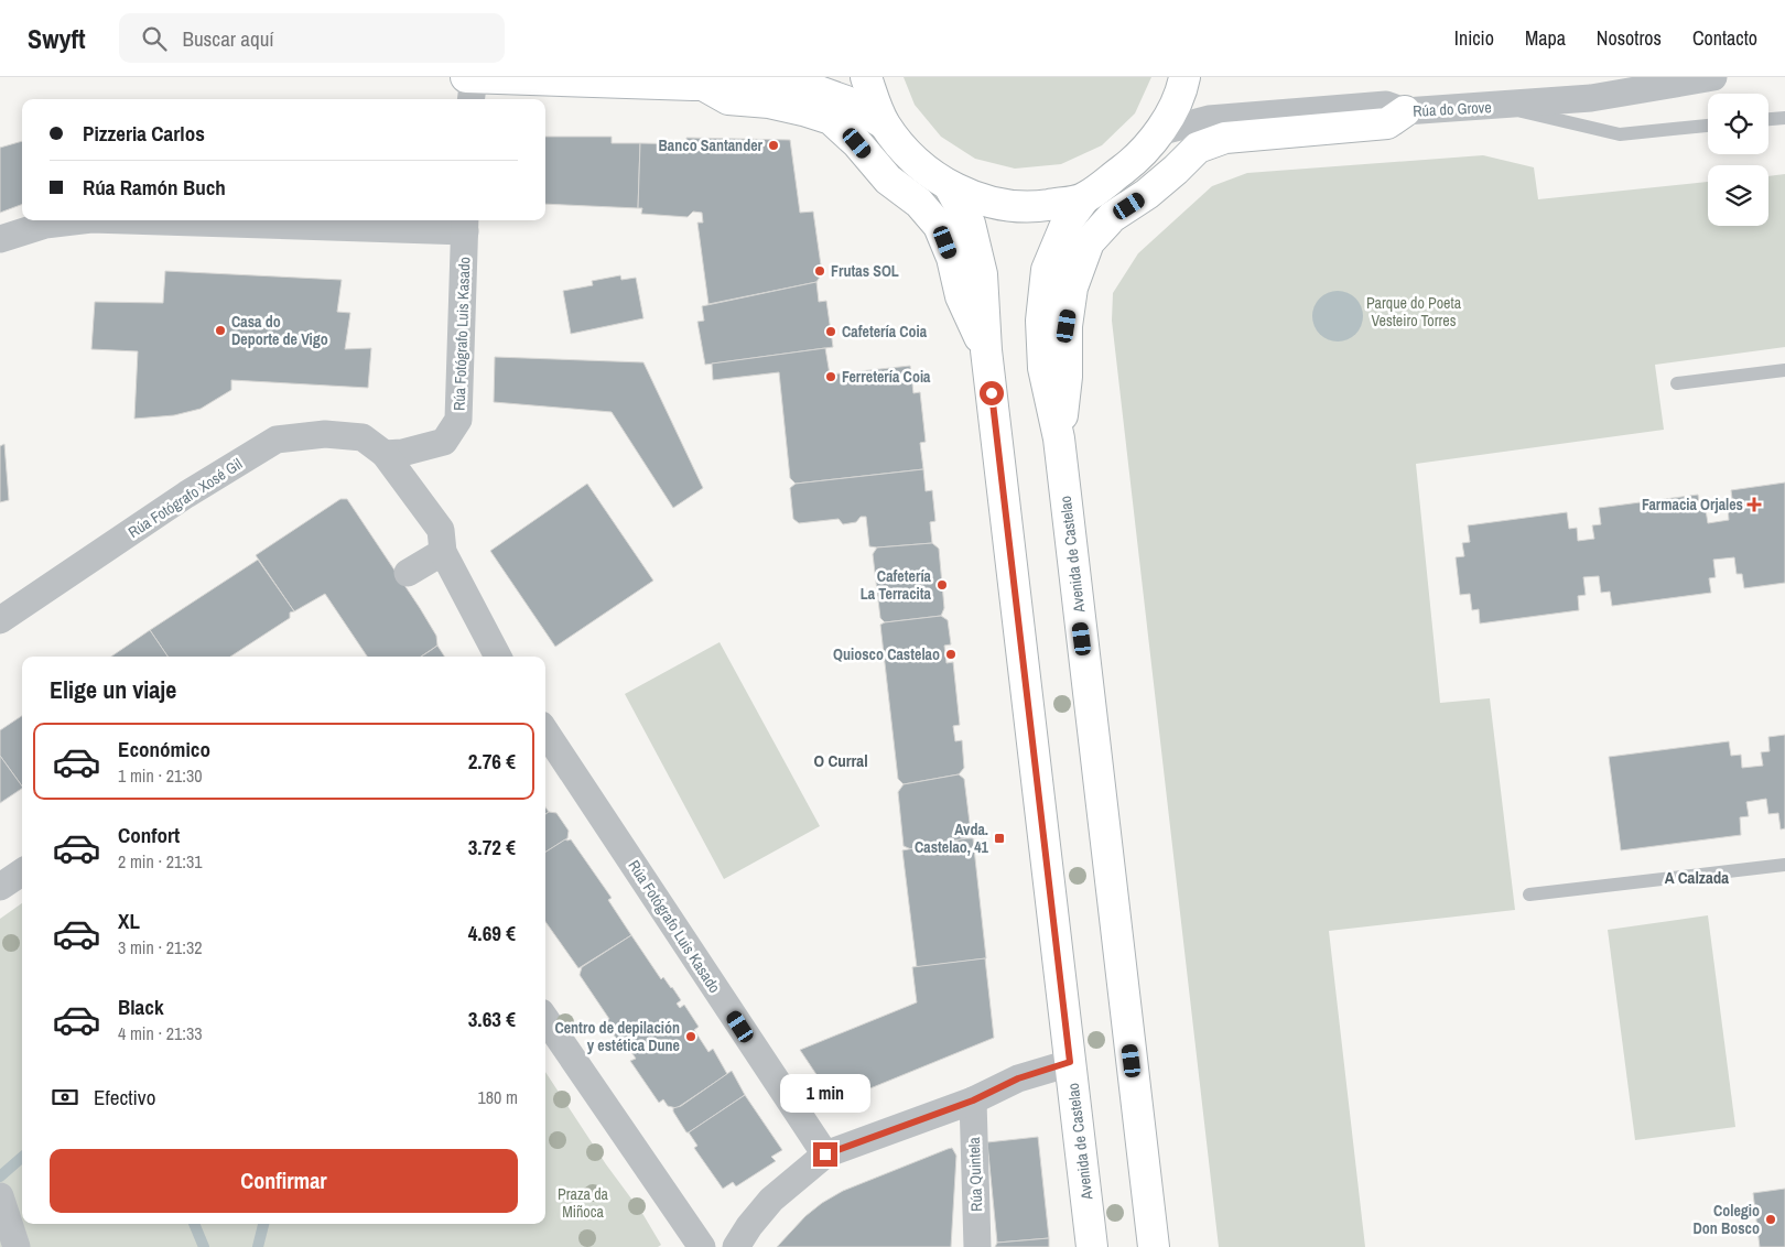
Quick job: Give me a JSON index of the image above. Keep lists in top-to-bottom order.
{
  "streets": {
    "main road": ["Avenida de Castelao"],
    "street": [
      "Rúa do Grove",
      "Rúa Fotógrafo Luis Kasado",
      "Rúa Fotógrafo Xosé Gil",
      "Rúa Quintela"
    ]
  },
  "crossings": [
    ["Rúa Fotógrafo Luis Kasado", "Rúa Fotógrafo Xosé Gil"]
  ],
  "districts": ["O Curral", "A Calzada"],
  "parks": ["Parque do Poeta Vesteiro Torres", "Praza da Miñoca"],
  "places": {
    "other": [
      "Banco Santander",
      "Frutas SOL",
      "Casa do Deporte de Vigo",
      "Cafetería Coia",
      "Ferretería Coia",
      "Cafetería La Terracita",
      "Quiosco Castelao",
      "Centro de depilación y estética Dune",
      "Colegio Don Bosco"
    ],
    "health": ["Farmacia Orjales"],
    "transit": ["Avda. Castelao, 41"]
  },
  "page": {
    "header": "Swyft",
    "search": "Buscar aquí",
    "nav": [
      "Inicio",
      "Mapa",
      "Nosotros",
      "Contacto"
    ],
    "banner": ["Pizzeria Carlos", "Rúa Ramón Buch"],
    "heading": "Elige un viaje",
    "list": [
      {
        "name": "Económico",
        "note": "1 min · 21:30",
        "value": "2.76 €"
      },
      {
        "name": "Confort",
        "note": "2 min · 21:31",
        "value": "3.72 €"
      },
      {
        "name": "XL",
        "note": "3 min · 21:32",
        "value": "4.69 €"
      },
      {
        "name": "Black",
        "note": "4 min · 21:33",
        "value": "3.63 €"
      }
    ],
    "pay": ["Efectivo", "180 m"],
    "bubble": "1 min",
    "buttons": "Confirmar"
  }
}
